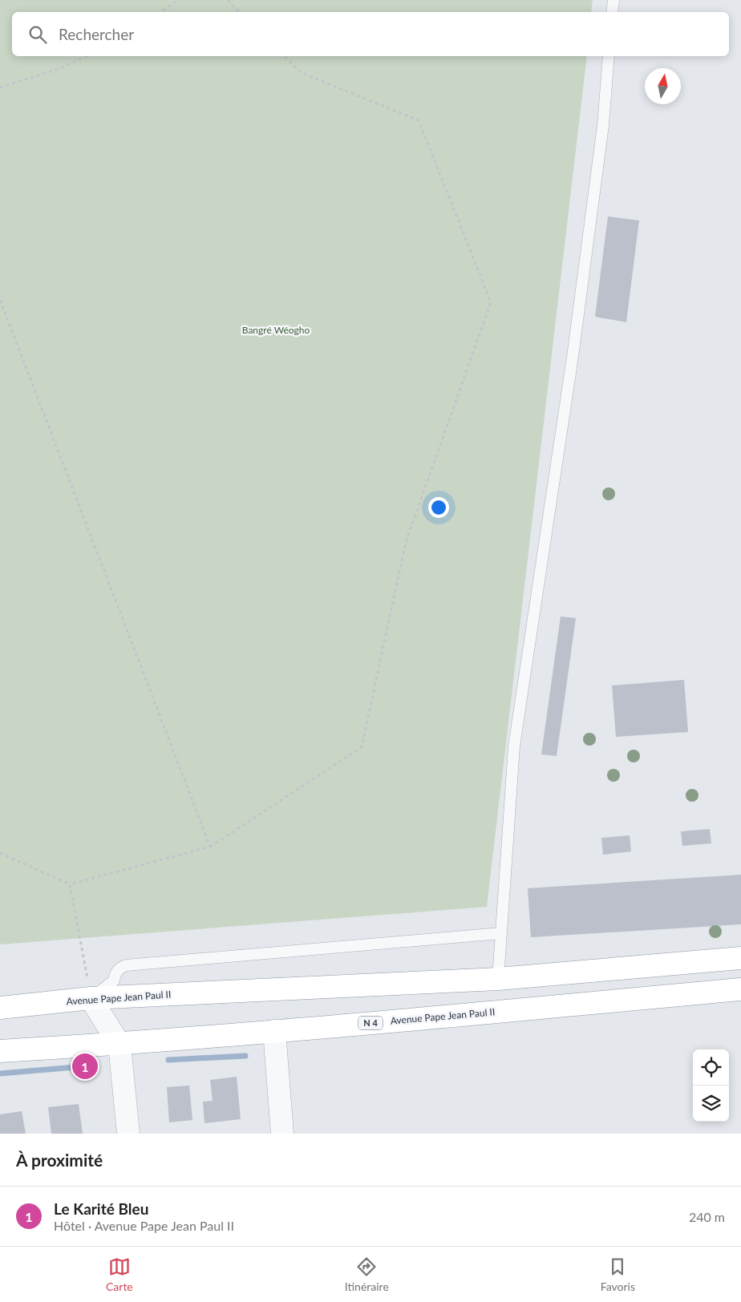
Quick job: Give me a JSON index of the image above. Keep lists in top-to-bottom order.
{
  "streets": {
    "highway": ["Avenue Pape Jean Paul II", "N 4"]
  },
  "parks": ["Bangré Wéogho"],
  "north": "top",
  "page": {
    "search": "Rechercher",
    "pins": "1",
    "heading": "À proximité",
    "list": [
      {
        "mark": "1",
        "name": "Le Karité Bleu",
        "note": "Hôtel · Avenue Pape Jean Paul II",
        "value": "240 m"
      }
    ],
    "nav": ["Carte", "Itinéraire", "Favoris"]
  }
}
